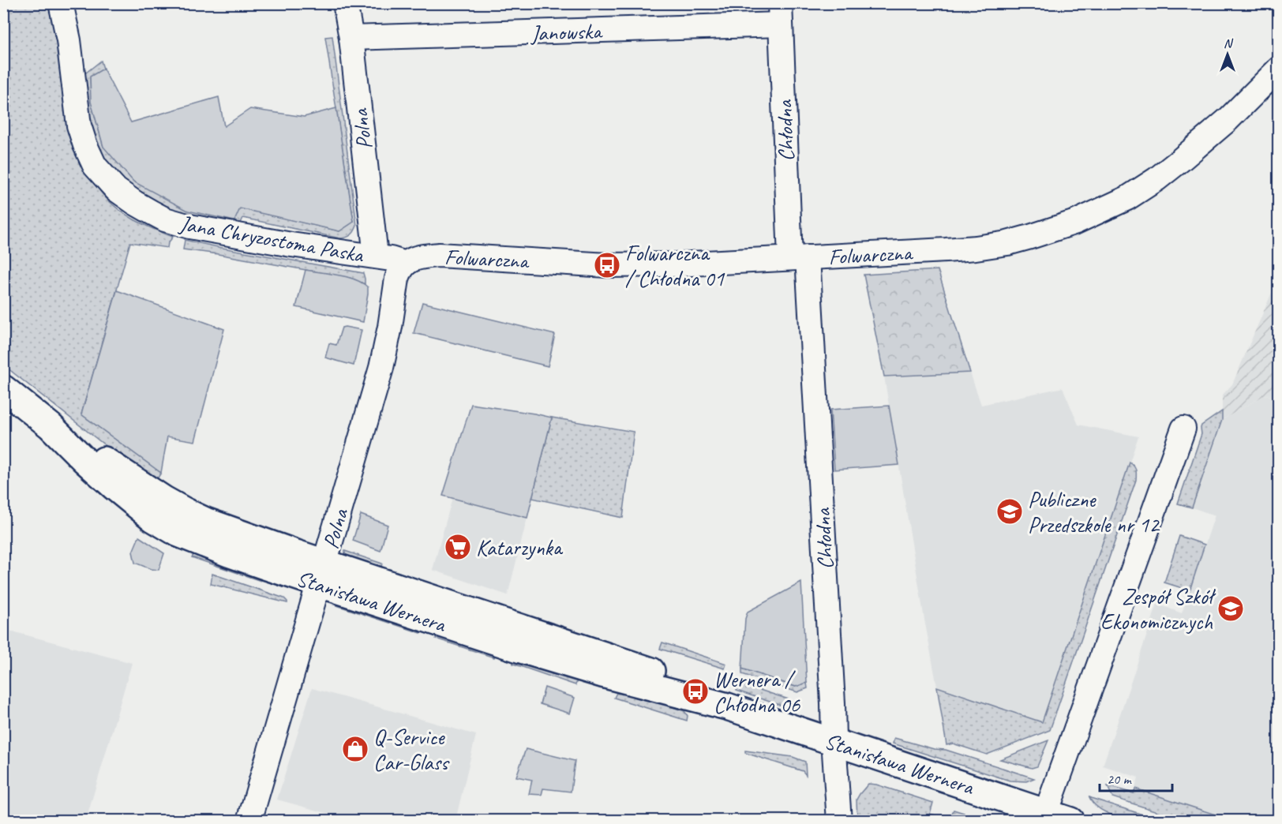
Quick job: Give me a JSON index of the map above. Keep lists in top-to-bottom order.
{
  "streets": {
    "street": [
      "Janowska",
      "Polna",
      "Chłodna",
      "Jana Chryzostoma Paska",
      "Folwarczna",
      "Stanisława Wernera"
    ]
  },
  "crossings": [
    ["Janowska", "Polna"],
    ["Janowska", "Chłodna"],
    ["Polna", "Jana Chryzostoma Paska"],
    ["Polna", "Folwarczna"],
    ["Polna", "Stanisława Wernera"],
    ["Chłodna", "Folwarczna"],
    ["Chłodna", "Stanisława Wernera"],
    ["Jana Chryzostoma Paska", "Folwarczna"]
  ],
  "places": {
    "bus stop": ["Folwarczna / Chłodna 01", "Wernera / Chłodna 06"],
    "school or university": ["Publiczne Przedszkole nr 12", "Zespół Szkół Ekonomicznych"],
    "supermarket": ["Katarzynka"],
    "shop": ["Q-Service Car-Glass"]
  },
  "scale_bar": "20 m",
  "north": "top"
}
